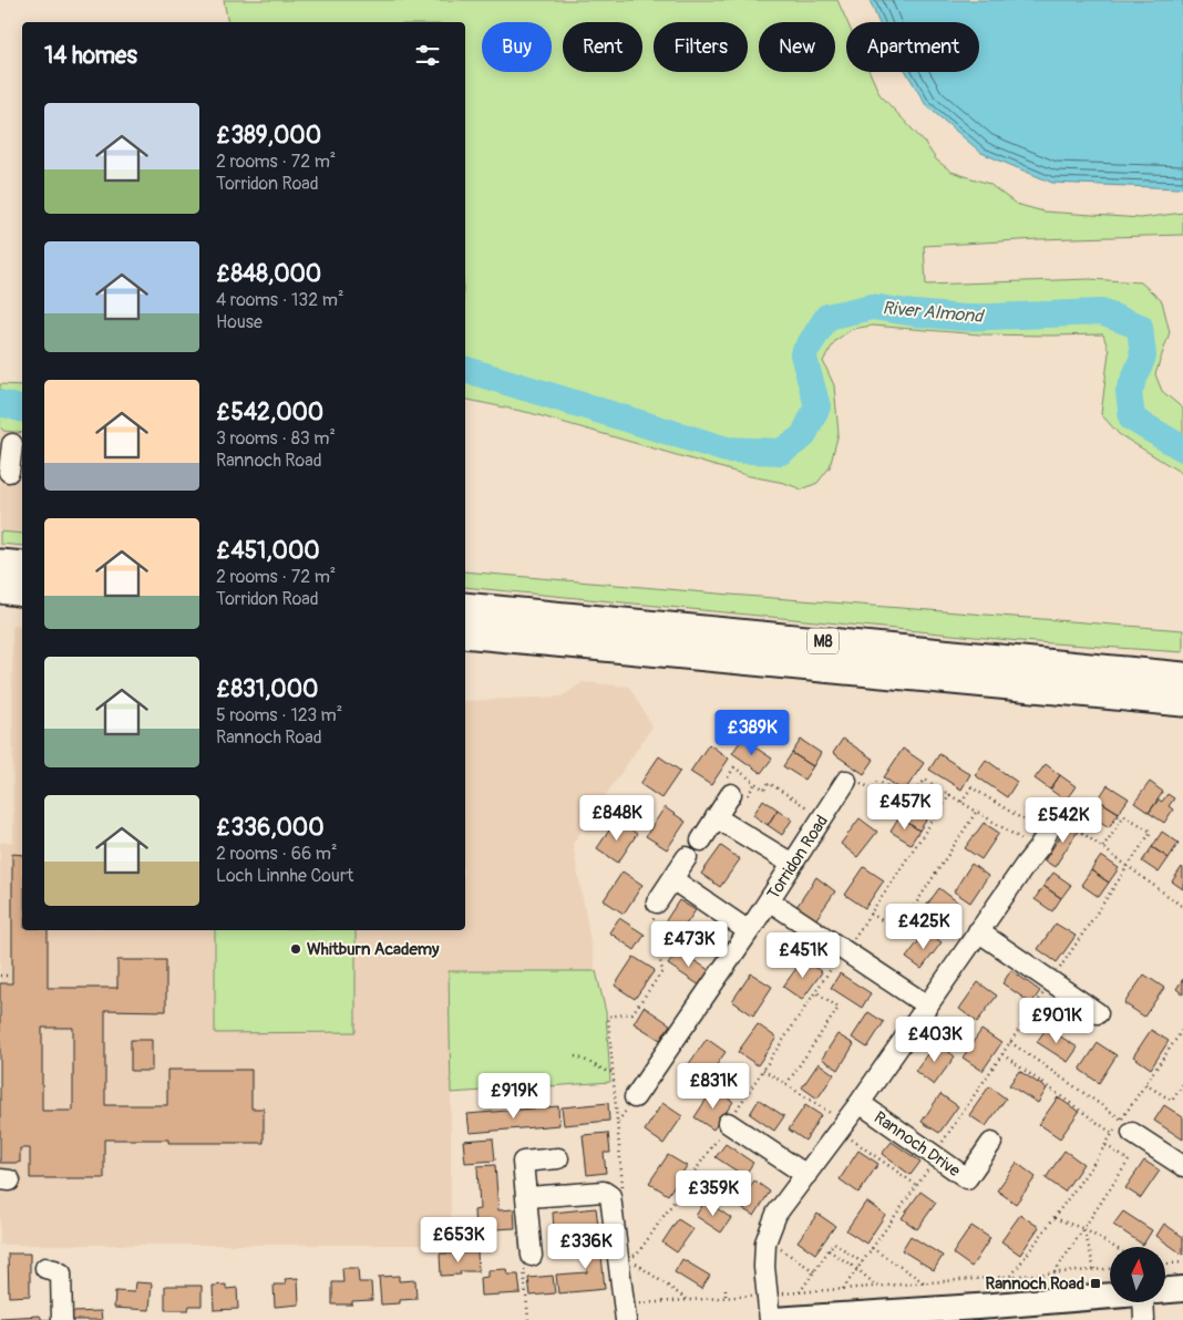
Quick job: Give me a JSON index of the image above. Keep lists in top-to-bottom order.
{
  "streets": {
    "highway": ["M8"],
    "street": ["Torridon Road", "Rannoch Drive"]
  },
  "water": ["River Almond"],
  "places": {
    "other": ["Whitburn Academy"],
    "transit": ["Rannoch Road"]
  },
  "north": "top",
  "page": {
    "chip": [
      "Buy",
      "Rent",
      "Filters",
      "New",
      "Apartment"
    ],
    "heading": "14 homes",
    "list": [
      {
        "name": "£389,000",
        "note": "2 rooms · 72 m² · Torridon Road"
      },
      {
        "name": "£848,000",
        "note": "4 rooms · 132 m² · House"
      },
      {
        "name": "£542,000",
        "note": "3 rooms · 83 m² · Rannoch Road"
      },
      {
        "name": "£451,000",
        "note": "2 rooms · 72 m² · Torridon Road"
      },
      {
        "name": "£831,000",
        "note": "5 rooms · 123 m² · Rannoch Road"
      },
      {
        "name": "£336,000",
        "note": "2 rooms · 66 m² · Loch Linnhe Court"
      }
    ],
    "price": [
      "£389K",
      "£457K",
      "£848K",
      "£542K",
      "£425K",
      "£473K",
      "£451K",
      "£901K",
      "£403K",
      "£831K",
      "£919K",
      "£359K",
      "£653K",
      "£336K"
    ]
  }
}
